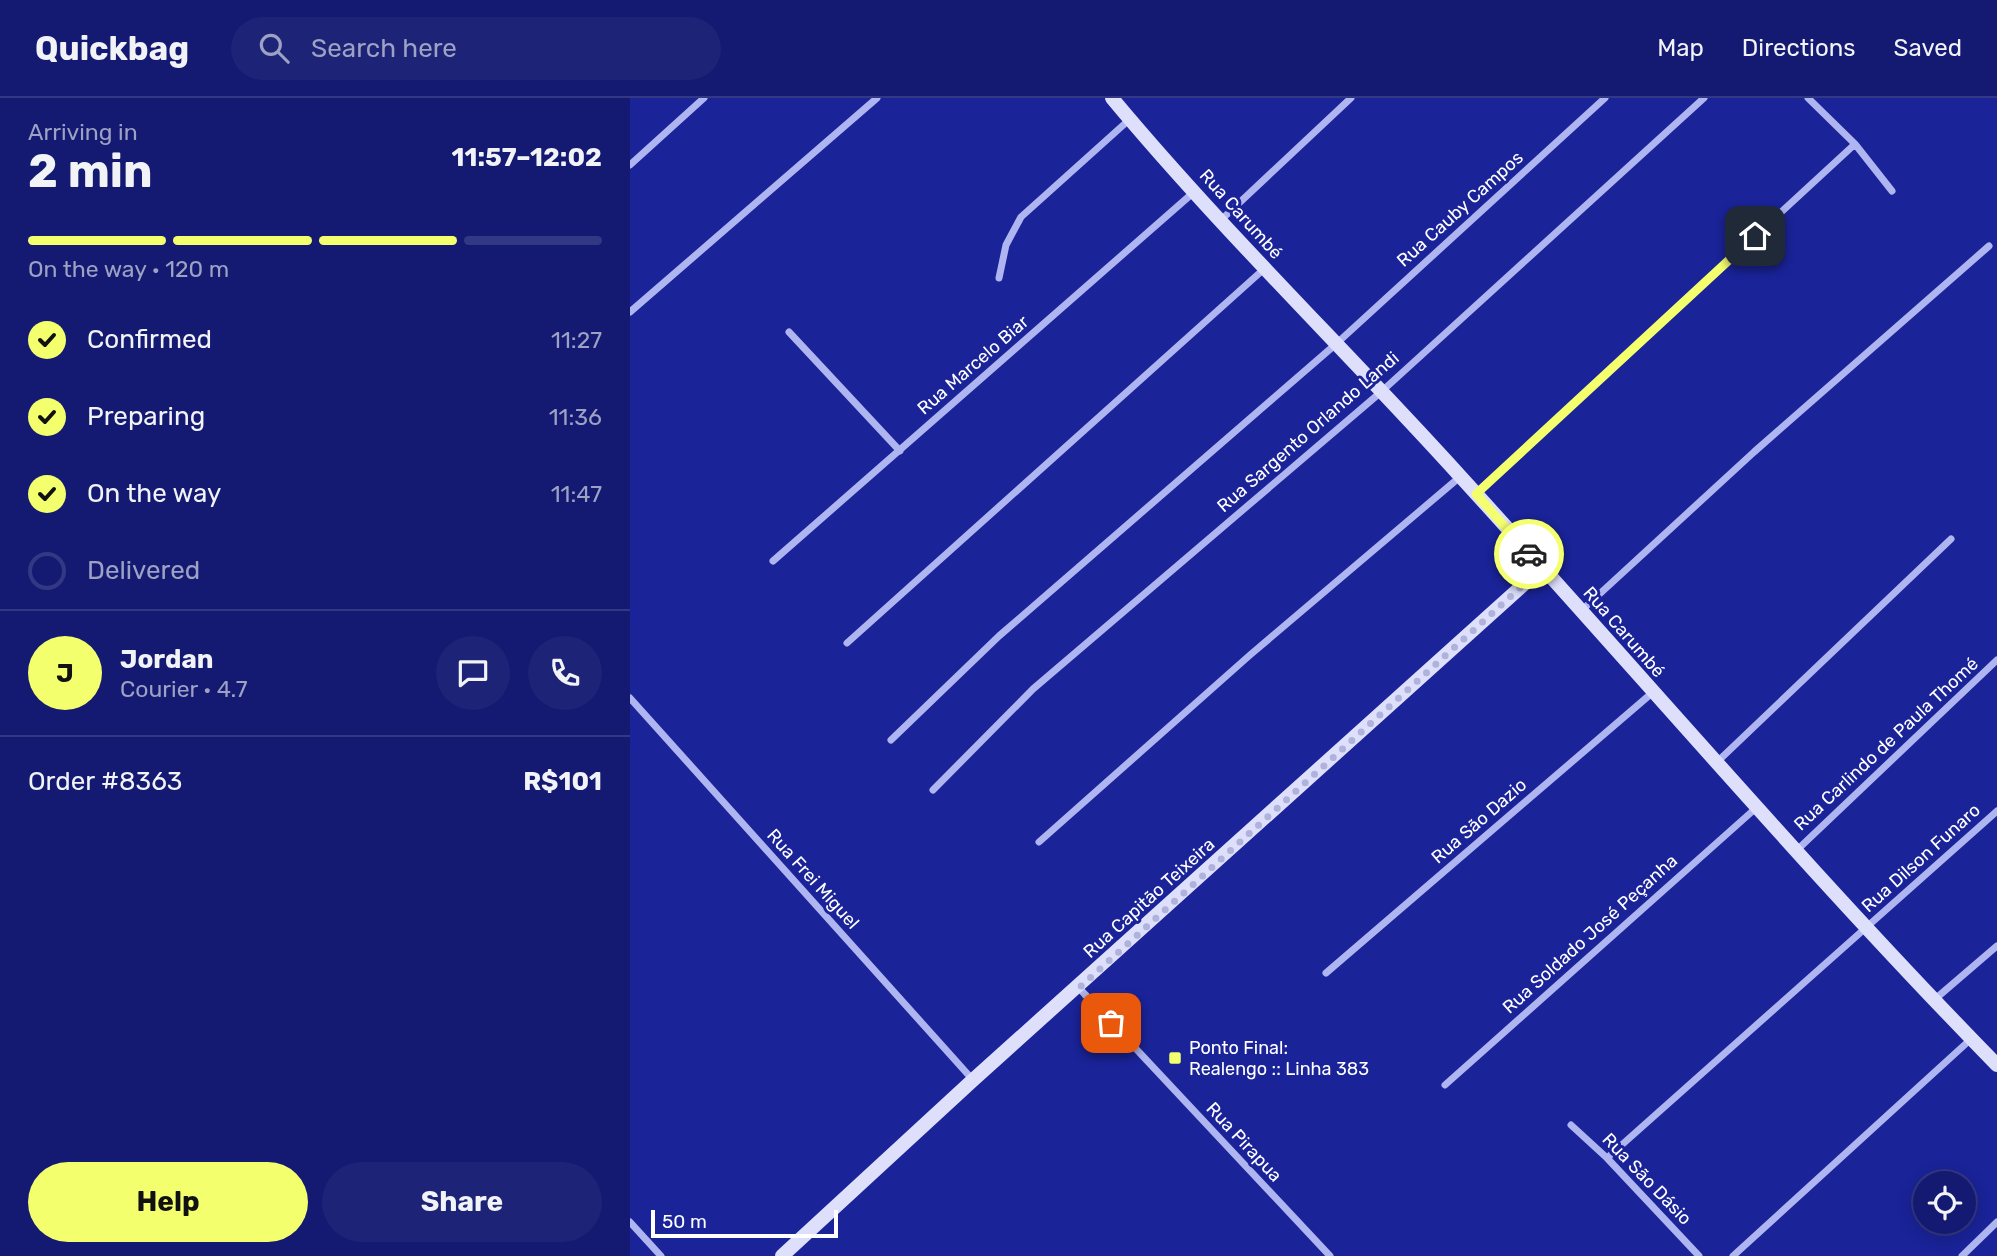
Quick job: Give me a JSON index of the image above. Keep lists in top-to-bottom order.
{
  "streets": {
    "street": [
      "Rua Cauby Campos",
      "Rua Carumbé",
      "Rua Marcelo Biar",
      "Rua Sargento Orlando Landi",
      "Rua Carlindo de Paula Thomé",
      "Rua São Dazio",
      "Rua Dilson Funaro",
      "Rua Frei Miguel",
      "Rua Capitão Teixeira",
      "Rua Soldado José Peçanha",
      "Rua Pirapua",
      "Rua São Dásio"
    ]
  },
  "crossings": [
    ["Rua Cauby Campos", "Rua Carumbé"],
    ["Rua Carumbé", "Rua Marcelo Biar"],
    ["Rua Carumbé", "Rua Sargento Orlando Landi"],
    ["Rua Carumbé", "Rua Carlindo de Paula Thomé"],
    ["Rua Carumbé", "Rua São Dazio"],
    ["Rua Carumbé", "Rua Dilson Funaro"],
    ["Rua Carumbé", "Rua Capitão Teixeira"],
    ["Rua Carumbé", "Rua Soldado José Peçanha"],
    ["Rua Frei Miguel", "Rua Capitão Teixeira"],
    ["Rua Capitão Teixeira", "Rua Pirapua"]
  ],
  "places": {
    "transit": ["Ponto Final: Realengo :: Linha 383"]
  },
  "scale_bar": "50 m",
  "page": {
    "header": "Quickbag",
    "search": "Search here",
    "nav": ["Map", "Directions", "Saved"],
    "heading": ["2 min", "Arriving in", "11:57–12:02"],
    "panel": [
      "Jordan",
      "Courier · 4.7",
      "Order #8363",
      "R$101"
    ],
    "bar": "On the way · 120 m",
    "list": [
      ["Confirmed", "11:27"],
      ["Preparing", "11:36"],
      ["On the way", "11:47"],
      "Delivered"
    ],
    "round": "J",
    "buttons": ["Help", "Share"],
    "scale": "50 m"
  }
}
